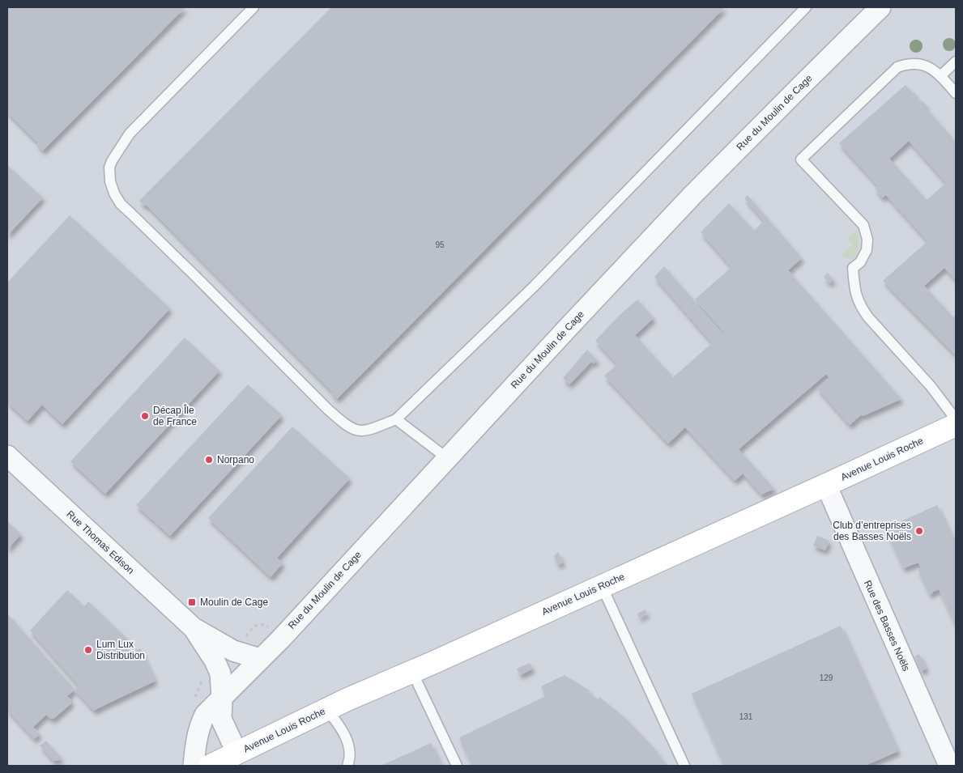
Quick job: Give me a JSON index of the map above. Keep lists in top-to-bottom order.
{
  "streets": {
    "main road": ["Avenue Louis Roche"],
    "street": ["Rue du Moulin de Cage", "Rue Thomas Edison", "Rue des Basses Noëls"]
  },
  "crossings": [
    ["Rue du Moulin de Cage", "Rue Thomas Edison"],
    ["Avenue Louis Roche", "Rue des Basses Noëls"]
  ],
  "places": {
    "other": [
      "Décap Île de France",
      "Norpano",
      "Club d’entreprises des Basses Noëls",
      "Lum Lux Distribution"
    ],
    "transit": ["Moulin de Cage"]
  },
  "house_numbers": ["95", "129", "131"]
}
